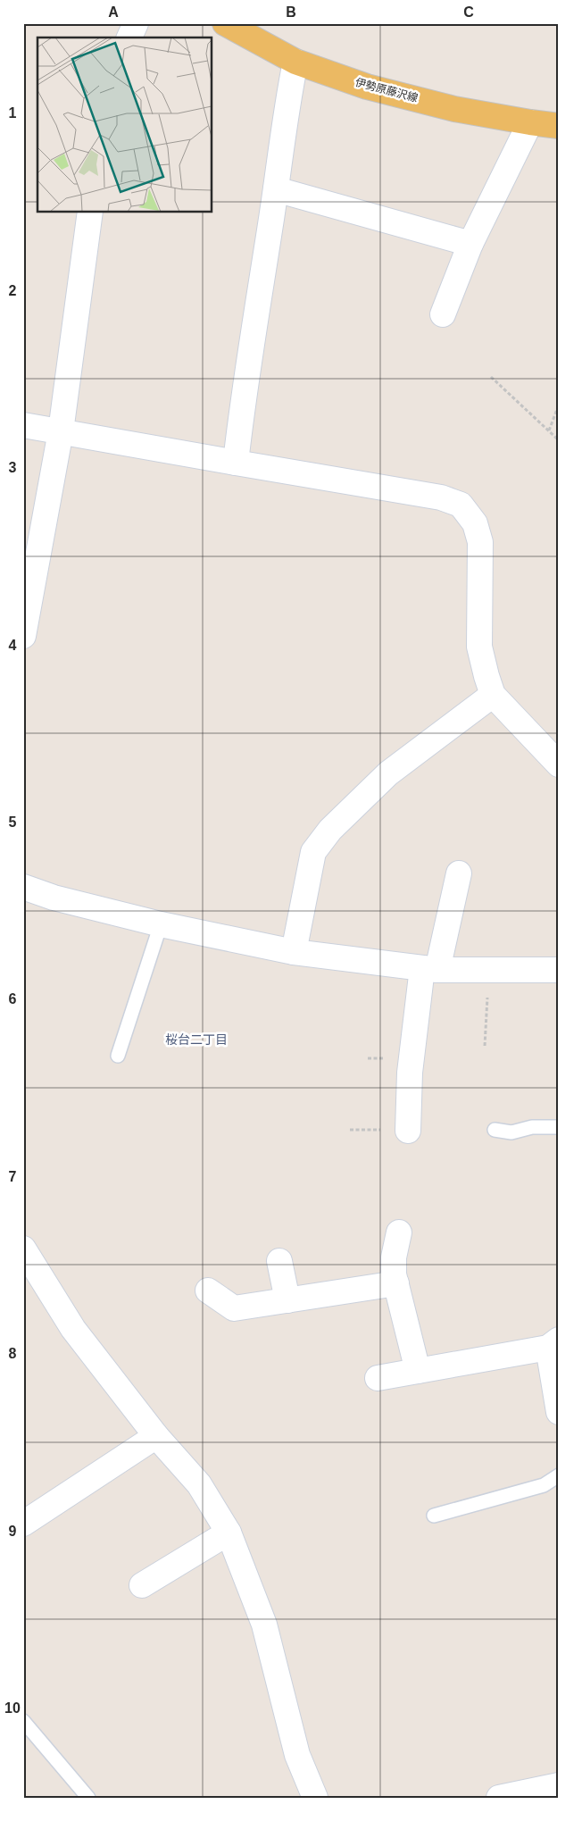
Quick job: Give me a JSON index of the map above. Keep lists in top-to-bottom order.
{
  "streets": {
    "main road": ["伊勢原藤沢線"]
  },
  "districts": ["桜台二丁目"],
  "grid": {
    "columns": ["A", "B", "C"],
    "rows": [
      "1",
      "2",
      "3",
      "4",
      "5",
      "6",
      "7",
      "8",
      "9",
      "10"
    ]
  }
}
